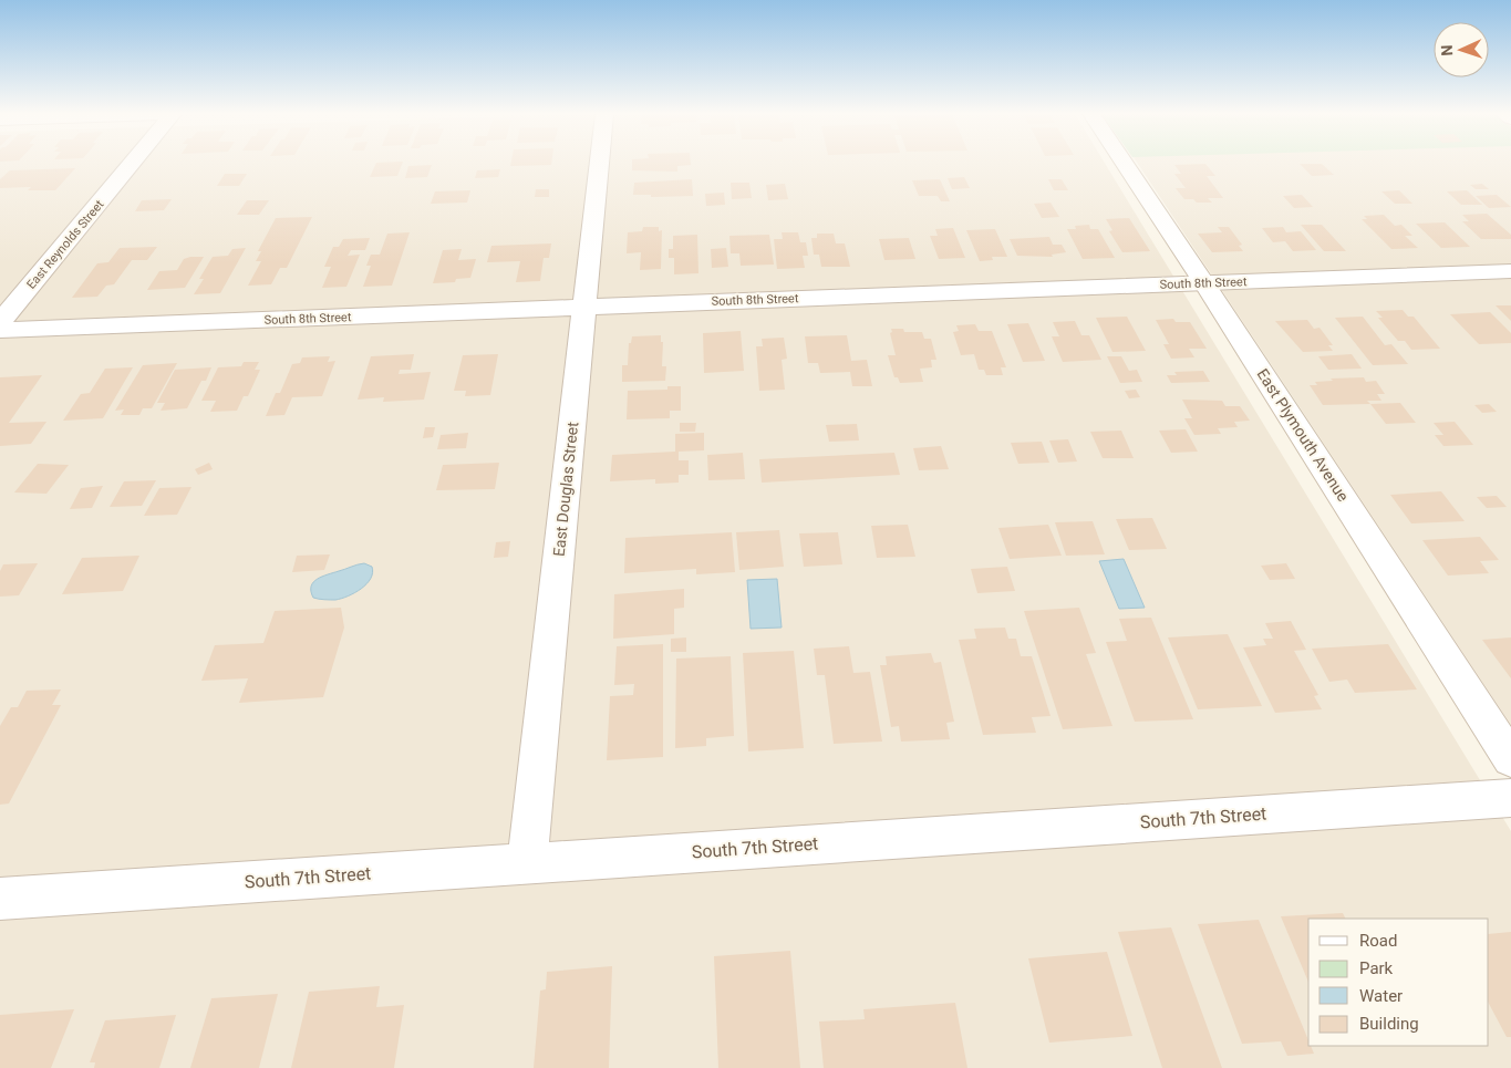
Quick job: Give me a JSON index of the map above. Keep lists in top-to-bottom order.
{
  "streets": {
    "street": [
      "East Reynolds Street",
      "South 8th Street",
      "East Plymouth Avenue",
      "East Douglas Street",
      "South 7th Street"
    ]
  },
  "crossings": [
    ["South 8th Street", "East Plymouth Avenue"],
    ["South 8th Street", "East Douglas Street"],
    ["East Douglas Street", "South 7th Street"]
  ],
  "legend": [
    "Road",
    "Park",
    "Water",
    "Building"
  ],
  "north": "left"
}
